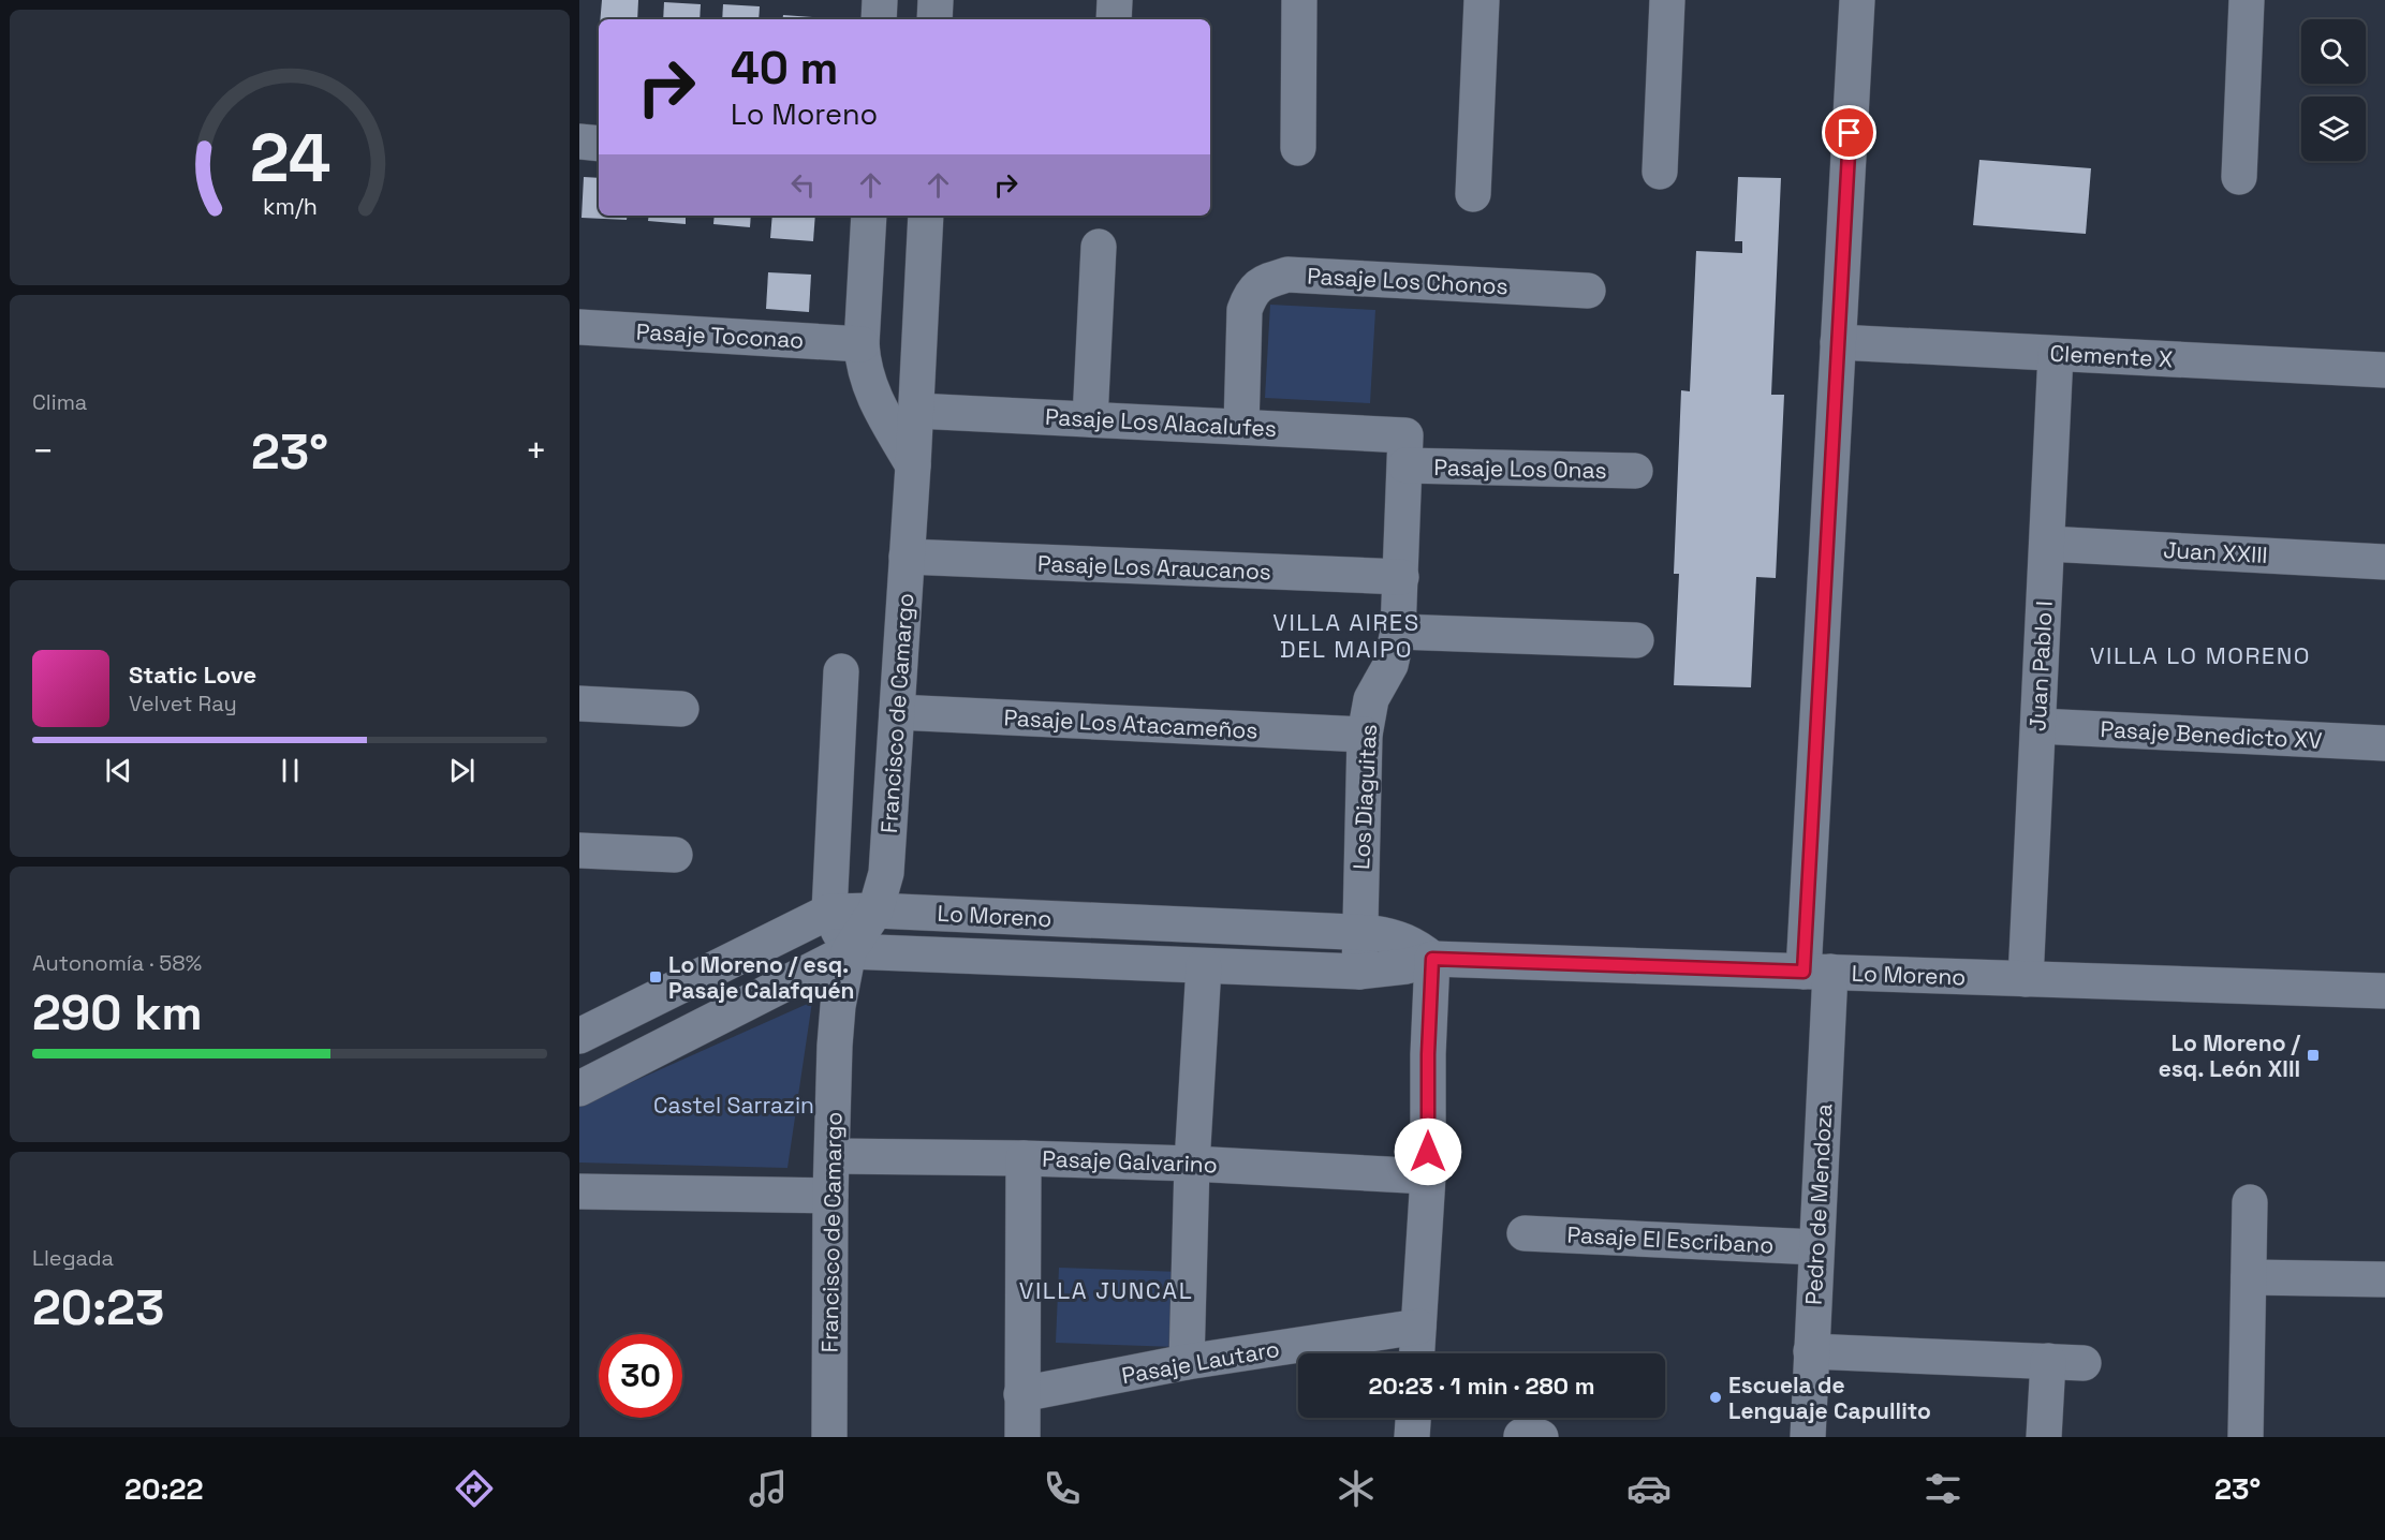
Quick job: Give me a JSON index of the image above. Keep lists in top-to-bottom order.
{
  "streets": {
    "street": [
      "Pasaje Los Chonos",
      "Pasaje Toconao",
      "Clemente X",
      "Pasaje Los Alacalufes",
      "Pasaje Los Onas",
      "Juan XXIII",
      "Pasaje Los Araucanos",
      "Juan Pablo I",
      "Francisco de Camargo",
      "Pasaje Los Atacameños",
      "Pasaje Benedicto XV",
      "Los Diaguitas",
      "Lo Moreno",
      "Pasaje Galvarino",
      "Pedro de Mendoza",
      "Pasaje El Escribano",
      "Pasaje Lautaro"
    ]
  },
  "crossings": [
    ["Pasaje Los Chonos", "Pasaje Los Alacalufes"],
    ["Clemente X", "Juan Pablo I"],
    ["Clemente X", "Pedro de Mendoza"],
    ["Pasaje Los Alacalufes", "Pasaje Los Onas"],
    ["Pasaje Los Alacalufes", "Francisco de Camargo"],
    ["Pasaje Los Alacalufes", "Los Diaguitas"],
    ["Pasaje Los Onas", "Los Diaguitas"],
    ["Juan XXIII", "Juan Pablo I"],
    ["Pasaje Los Araucanos", "Francisco de Camargo"],
    ["Pasaje Los Araucanos", "Los Diaguitas"],
    ["Juan Pablo I", "Pasaje Benedicto XV"],
    ["Juan Pablo I", "Lo Moreno"],
    ["Francisco de Camargo", "Pasaje Los Atacameños"],
    ["Francisco de Camargo", "Lo Moreno"],
    ["Francisco de Camargo", "Pasaje Galvarino"],
    ["Pasaje Los Atacameños", "Los Diaguitas"],
    ["Los Diaguitas", "Lo Moreno"],
    ["Lo Moreno", "Pedro de Mendoza"],
    ["Pedro de Mendoza", "Pasaje El Escribano"]
  ],
  "districts": ["VILLA AIRES DEL MAIPO", "VILLA LO MORENO", "VILLA JUNCAL"],
  "parks": ["Castel Sarrazin"],
  "places": {
    "transit": ["Lo Moreno / esq. Pasaje Calafquén", "Lo Moreno / esq. León XIII"],
    "other": ["Escuela de Lenguaje Capullito"]
  },
  "page": {
    "turn": ["40 m", "Lo Moreno"],
    "tile": [
      "Clima",
      ["Autonomía · 58%", "290 km"],
      ["Llegada", "20:23"]
    ],
    "heat": ["−", "23°", "+"],
    "song": ["Static Love", "Velvet Ray"],
    "limit": "30",
    "trip": "20:23 · 1 min · 280 m",
    "tabs": ["20:22", "23°"],
    "gauge": ["24", "km/h"]
  }
}
